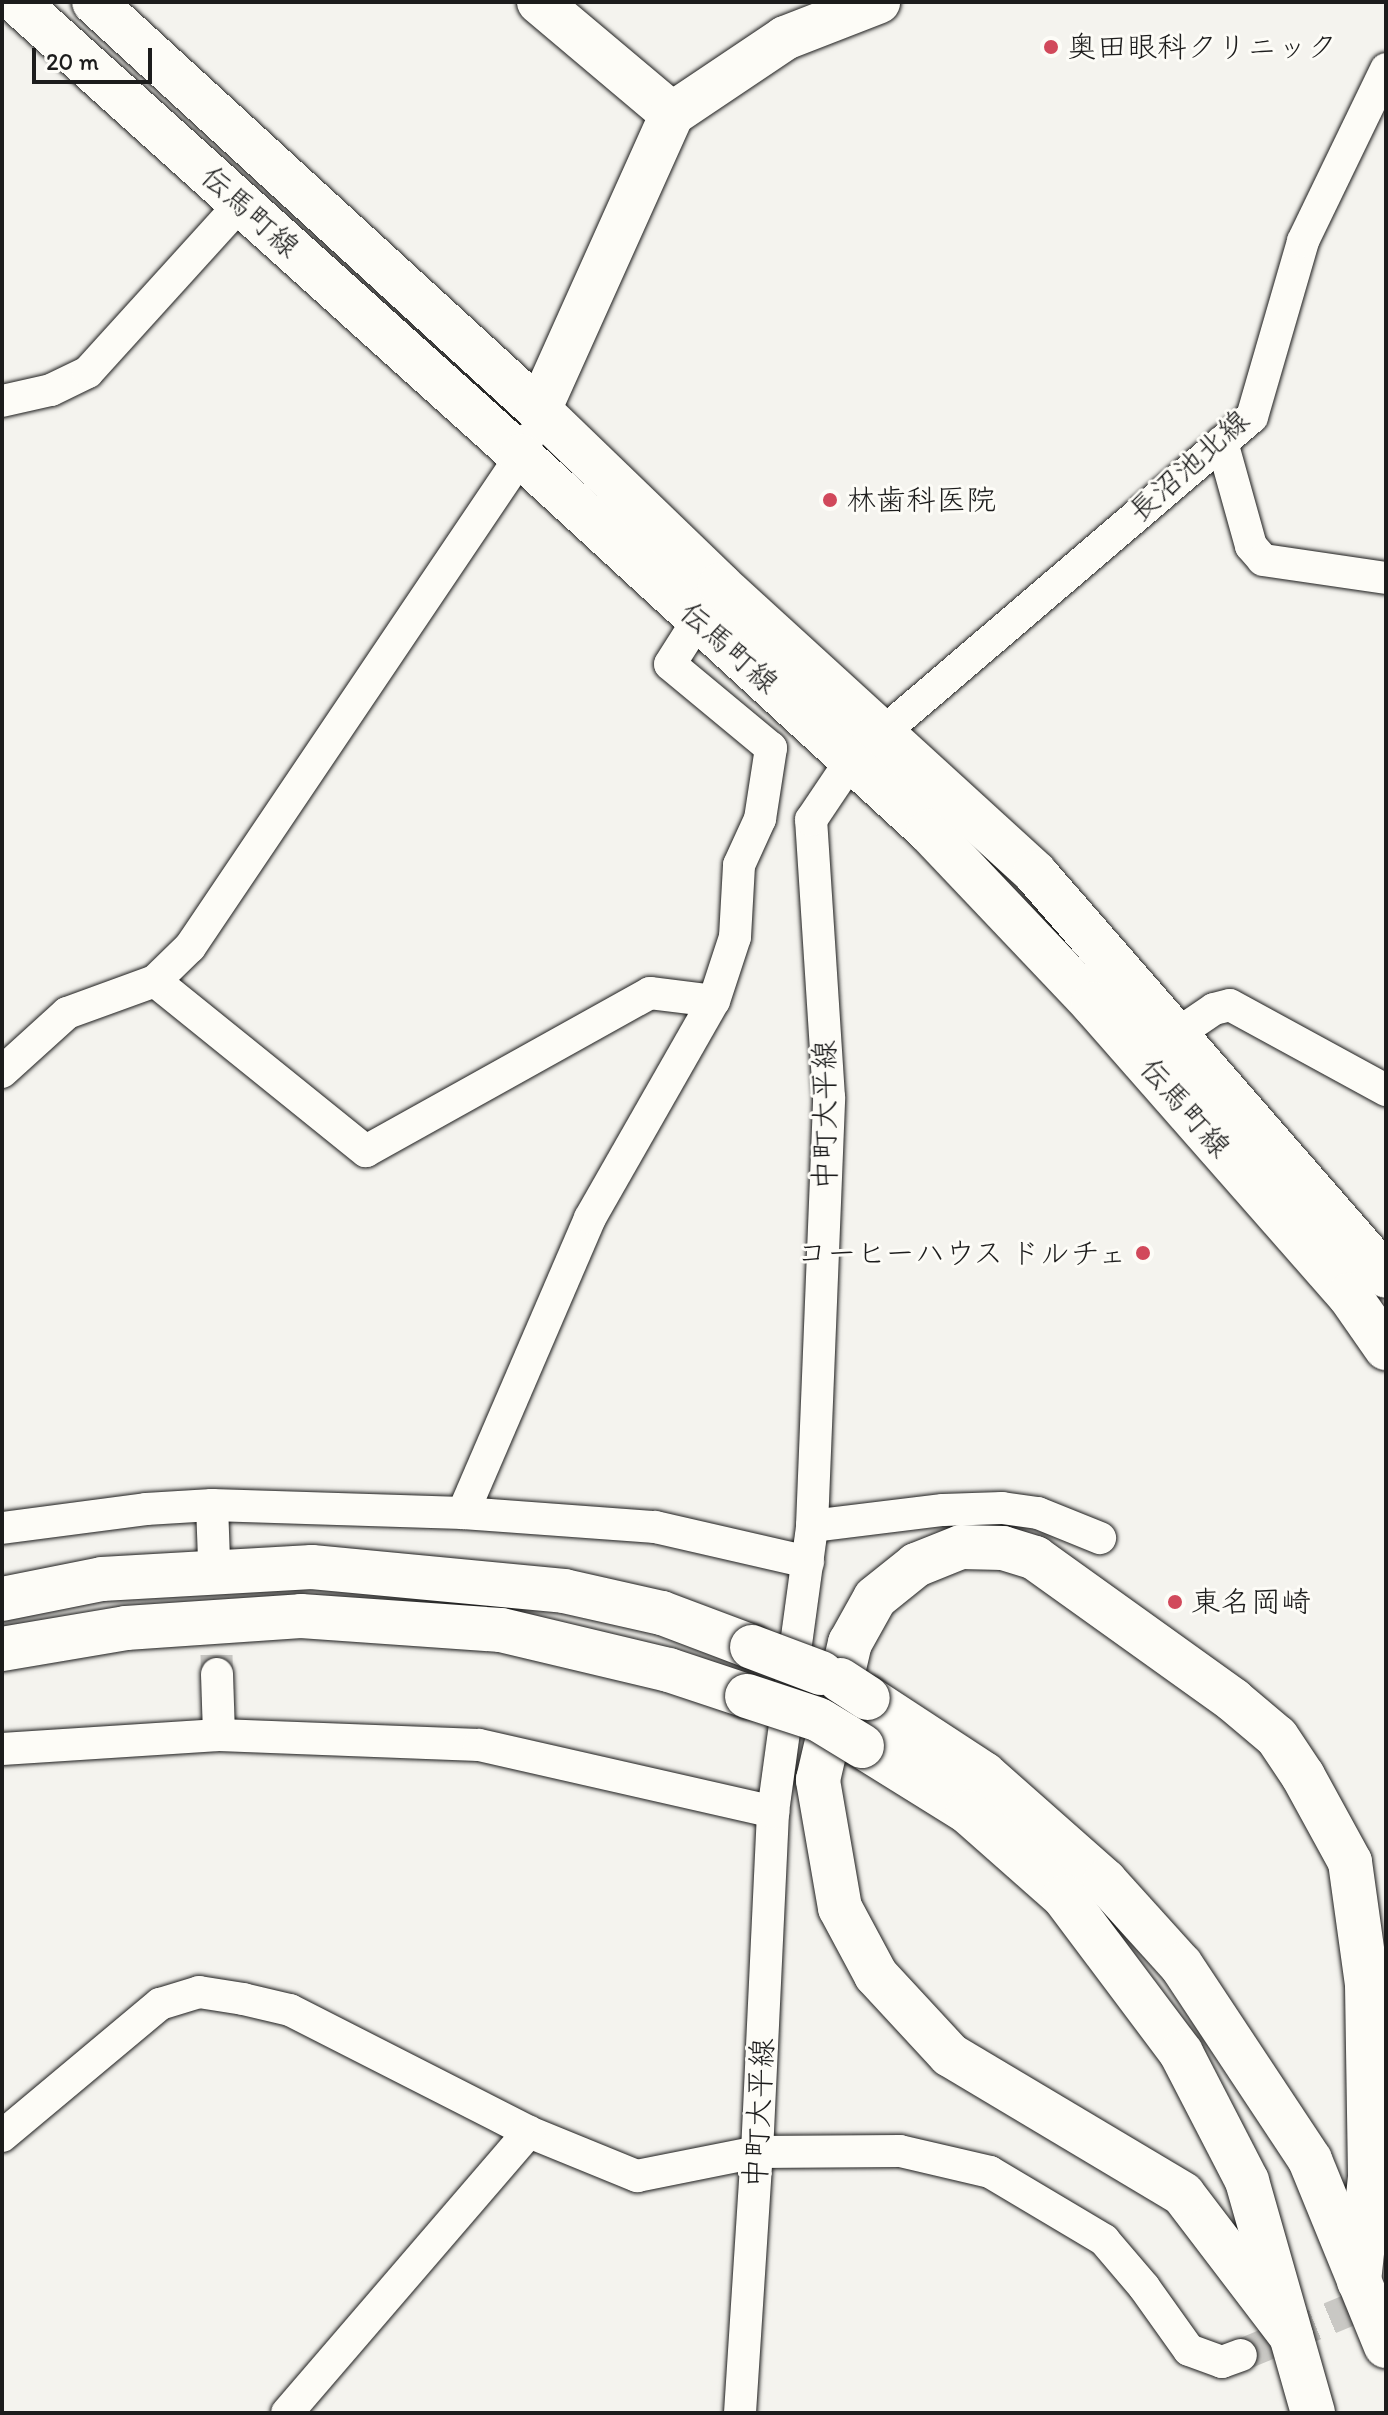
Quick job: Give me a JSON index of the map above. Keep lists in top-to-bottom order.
{
  "streets": {
    "main road": ["伝馬町線"],
    "street": ["長沼池北線", "中町大平線"]
  },
  "crossings": [
    ["伝馬町線", "長沼池北線"],
    ["伝馬町線", "中町大平線"],
    ["長沼池北線", "中町大平線"]
  ],
  "places": [
    "奥田眼科クリニック",
    "林歯科医院",
    "コーヒーハウス ドルチェ",
    "東名岡崎"
  ],
  "scale_bar": "20 m"
}
